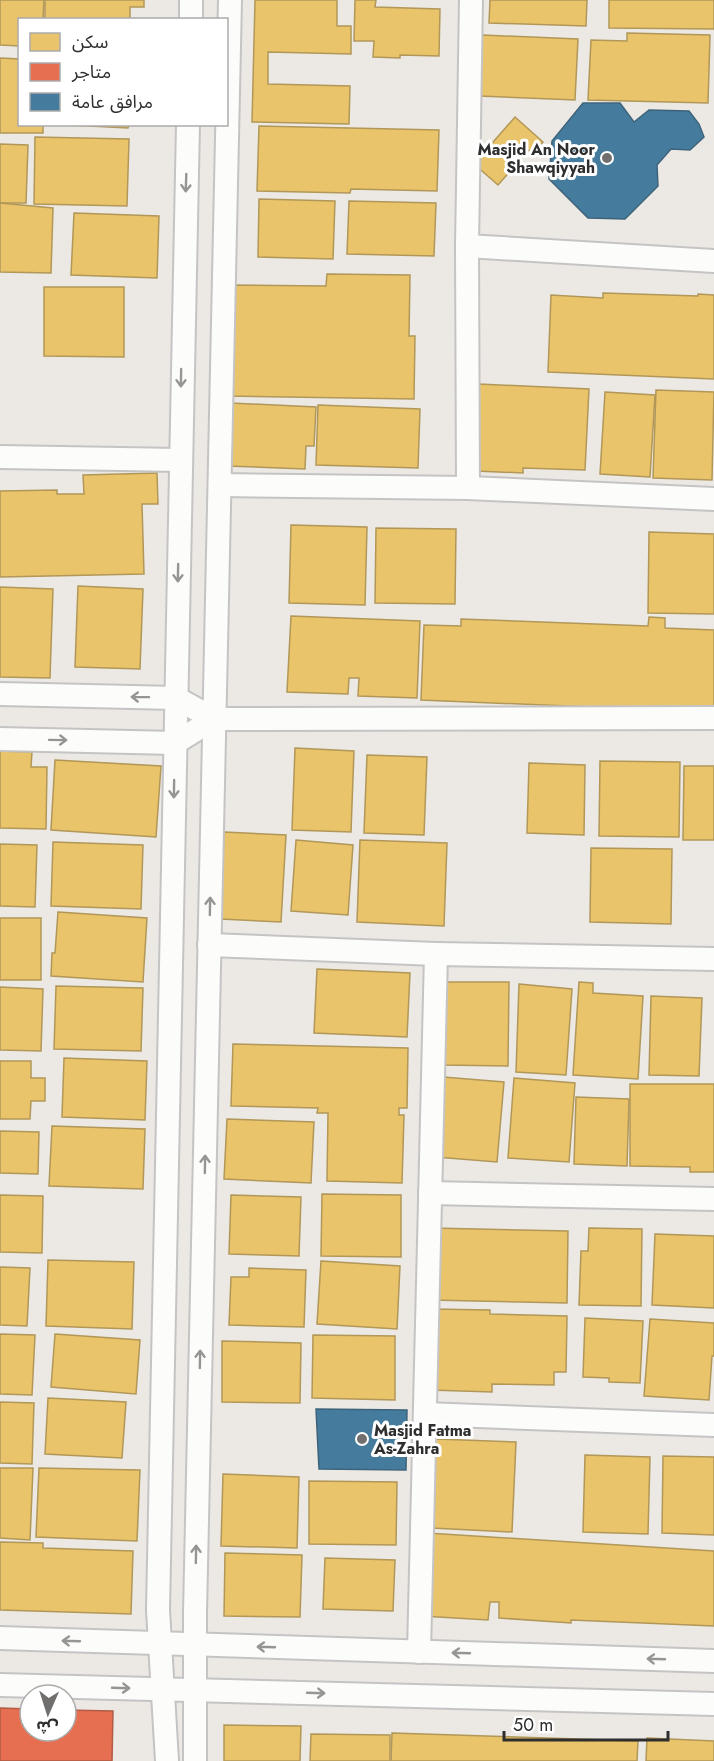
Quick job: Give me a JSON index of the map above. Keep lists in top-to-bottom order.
{
  "places": ["Masjid An Noor Shawqiyyah", "Masjid Fatma As-Zahra"],
  "legend": ["سكن", "متاجر", "مرافق عامة"],
  "scale_bar": "50 m",
  "north": "bottom"
}
